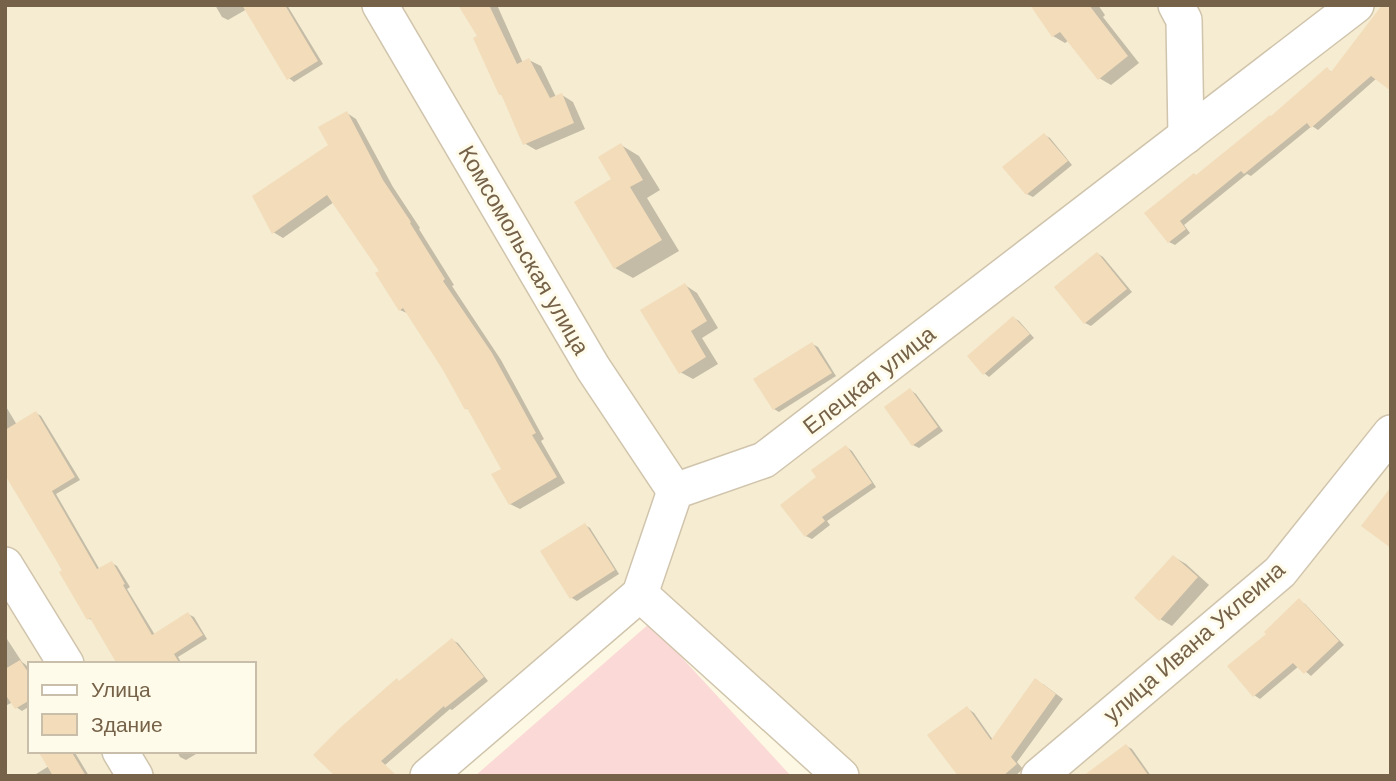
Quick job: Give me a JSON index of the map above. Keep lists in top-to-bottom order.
{
  "streets": {
    "street": ["Комсомольская улица", "Елецкая улица", "улица Ивана Уклеина"]
  },
  "crossings": [
    ["Комсомольская улица", "Елецкая улица"]
  ],
  "legend": ["Улица", "Здание"]
}
